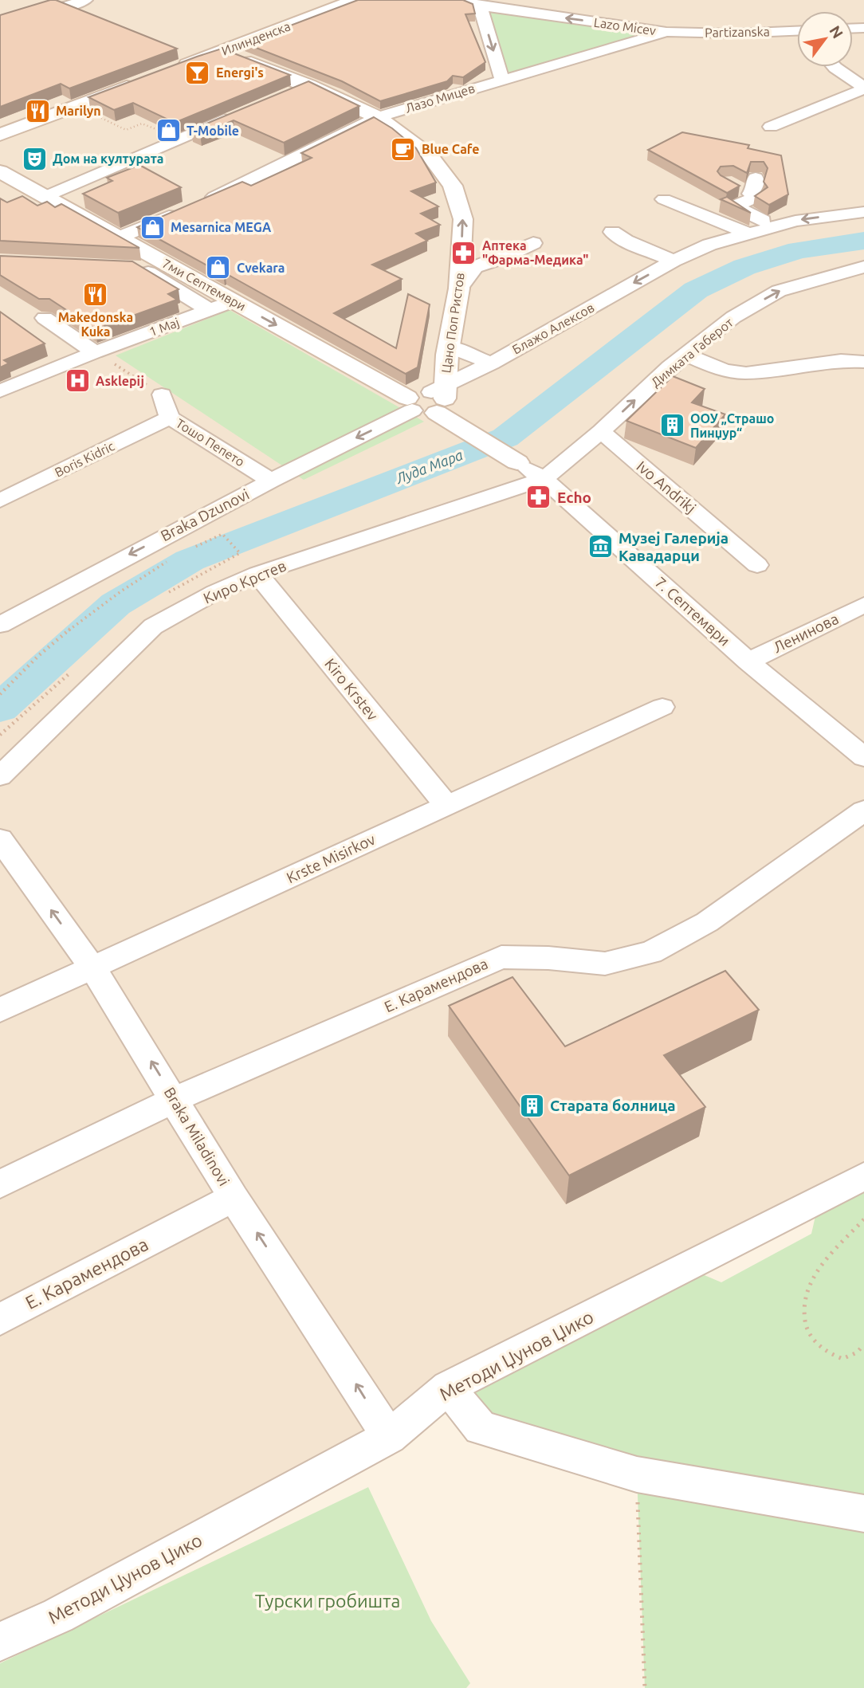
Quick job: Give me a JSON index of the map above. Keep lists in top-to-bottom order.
{
  "streets": {
    "street": [
      "Lazo Micev",
      "Partizanska",
      "Илинденска",
      "Лазо Мицев",
      "7ми Септември",
      "Цано Поп Ристов",
      "1 Maj",
      "Блажо Алексов",
      "Димката Габерот",
      "Тошо Пепето",
      "Boris Kidric",
      "Ivo Andrikj",
      "Braka Dzunovi",
      "Киро Крстев",
      "7. Септември",
      "Ленинова",
      "Kiro Krstev",
      "Krste Misirkov",
      "Е. Карамендова",
      "Braka Miladinovi",
      "Методи Џунов Џико"
    ]
  },
  "crossings": [
    ["Lazo Micev", "Partizanska"],
    ["Lazo Micev", "Лазо Мицев"],
    ["Илинденска", "Цано Поп Ристов"],
    ["Лазо Мицев", "7ми Септември"],
    ["Лазо Мицев", "Цано Поп Ристов"],
    ["7ми Септември", "1 Maj"],
    ["7ми Септември", "Braka Dzunovi"],
    ["Цано Поп Ристов", "Блажо Алексов"],
    ["Цано Поп Ристов", "7. Септември"],
    ["Блажо Алексов", "7. Септември"],
    ["Димката Габерот", "Ivo Andrikj"],
    ["Димката Габерот", "Киро Крстев"],
    ["Димката Габерот", "7. Септември"],
    ["Тошо Пепето", "Boris Kidric"],
    ["Тошо Пепето", "Braka Dzunovi"],
    ["Киро Крстев", "7. Септември"],
    ["Киро Крстев", "Kiro Krstev"],
    ["7. Септември", "Ленинова"],
    ["Kiro Krstev", "Krste Misirkov"],
    ["Krste Misirkov", "Braka Miladinovi"],
    ["Е. Карамендова", "Braka Miladinovi"],
    ["Braka Miladinovi", "Методи Џунов Џико"]
  ],
  "one_way": ["7ми Септември", "Braka Dzunovi", "Braka Miladinovi"],
  "water": ["Луда Мара"],
  "parks": ["Турски гробишта"],
  "places": {
    "bar": ["Energi's"],
    "restaurant": ["Marilyn", "Makedonska Kuka"],
    "shop": ["T-Mobile", "Mesarnica MEGA", "Cvekara"],
    "cafe": ["Blue Cafe"],
    "theatre": ["Дом на културата"],
    "pharmacy": ["Аптека \"Фарма-Медика\"", "Echo"],
    "hospital": ["Asklepij"],
    "building": ["ООУ „Страшо Пинџур“", "Старата болница"],
    "museum": ["Музеј Галерија Кавадарци"]
  },
  "north": "top right"
}
